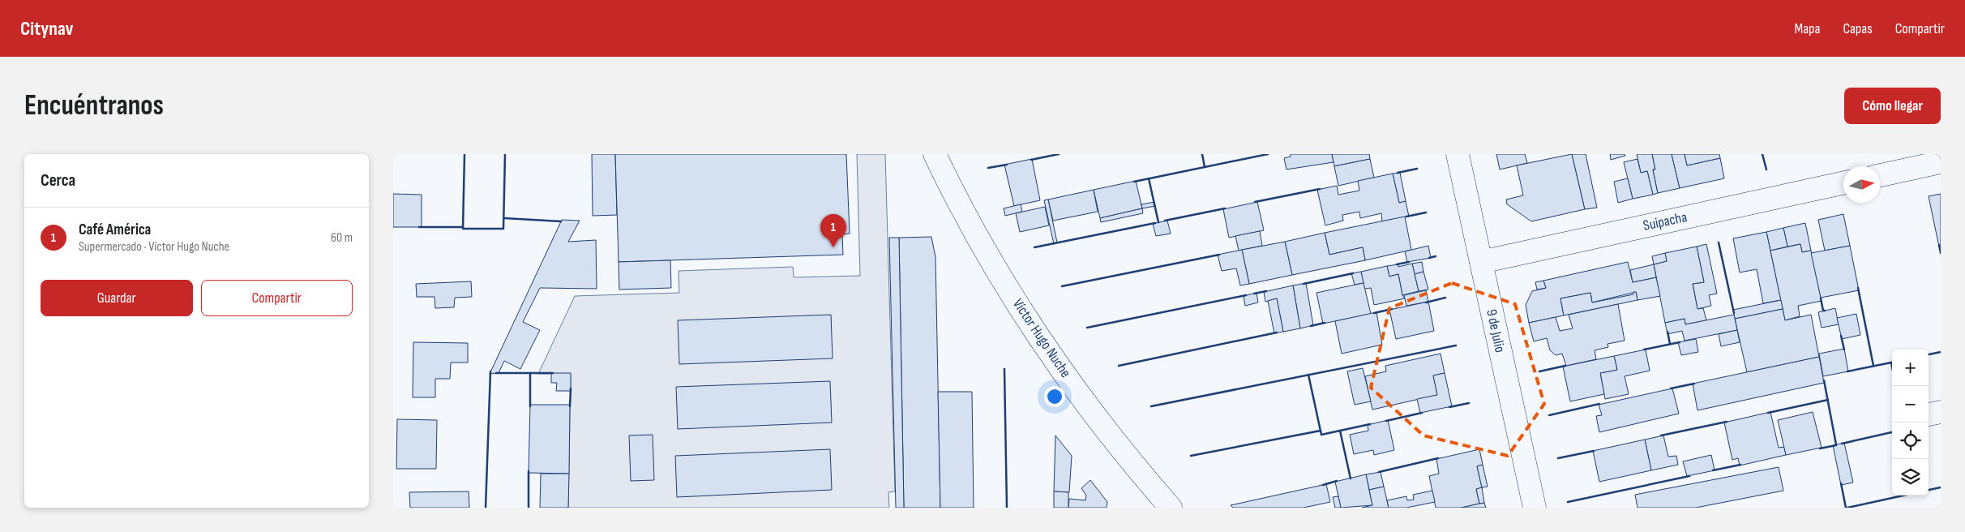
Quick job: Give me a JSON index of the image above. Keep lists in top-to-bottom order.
{
  "streets": {
    "street": ["Suipacha", "9 de Julio", "Víctor Hugo Nuche"]
  },
  "crossings": [
    ["Suipacha", "9 de Julio"]
  ],
  "north": "right",
  "page": {
    "header": "Citynav",
    "nav": ["Mapa", "Capas", "Compartir"],
    "buttons": [
      "Cómo llegar",
      ["Guardar", "Compartir"]
    ],
    "title": "Encuéntranos",
    "heading": "Cerca",
    "list": [
      {
        "mark": "1",
        "name": "Café América",
        "note": "Supermercado · Víctor Hugo Nuche",
        "value": "60 m"
      }
    ],
    "pins": "1",
    "map_buttons": ["+", "−"]
  }
}
